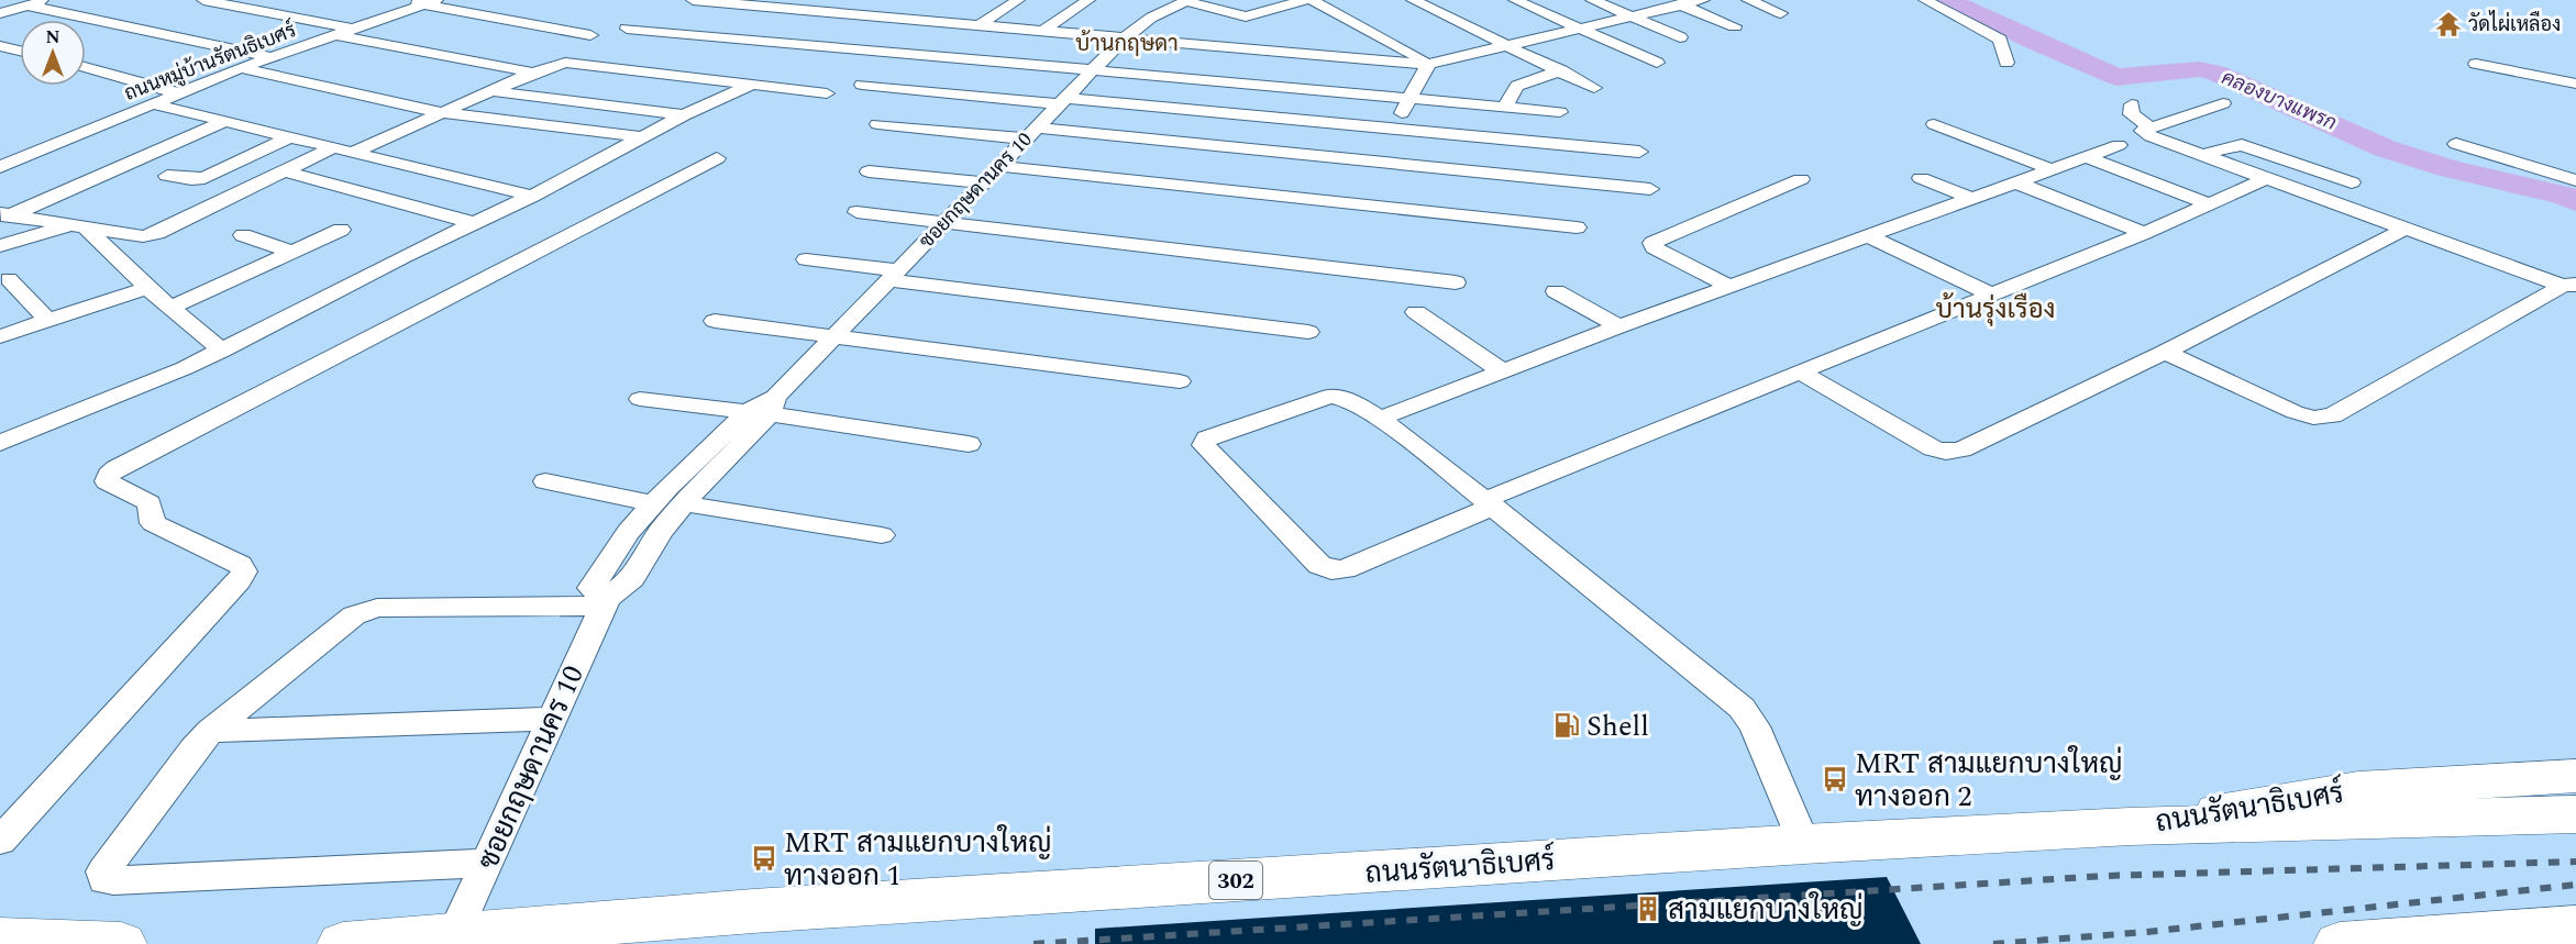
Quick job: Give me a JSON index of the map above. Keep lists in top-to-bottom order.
{
  "streets": {
    "main road": ["ถนนรัตนาธิเบศร์", "302"],
    "street": ["ถนนหมู่บ้านรัตนธิเบศร์", "ซอยกฤษดานคร 10"]
  },
  "crossings": [
    ["ซอยกฤษดานคร 10", "ถนนรัตนาธิเบศร์"]
  ],
  "districts": ["บ้านกฤษดา", "บ้านรุ่งเรือง"],
  "water": ["คลองบางแพรก"],
  "places": {
    "temple": ["วัดไผ่เหลือง"],
    "fuel station": ["Shell"],
    "bus stop": ["MRT สามแยกบางใหญ่ ทางออก 2", "MRT สามแยกบางใหญ่ ทางออก 1"],
    "building": ["สามแยกบางใหญ่"]
  },
  "north": "top"
}
